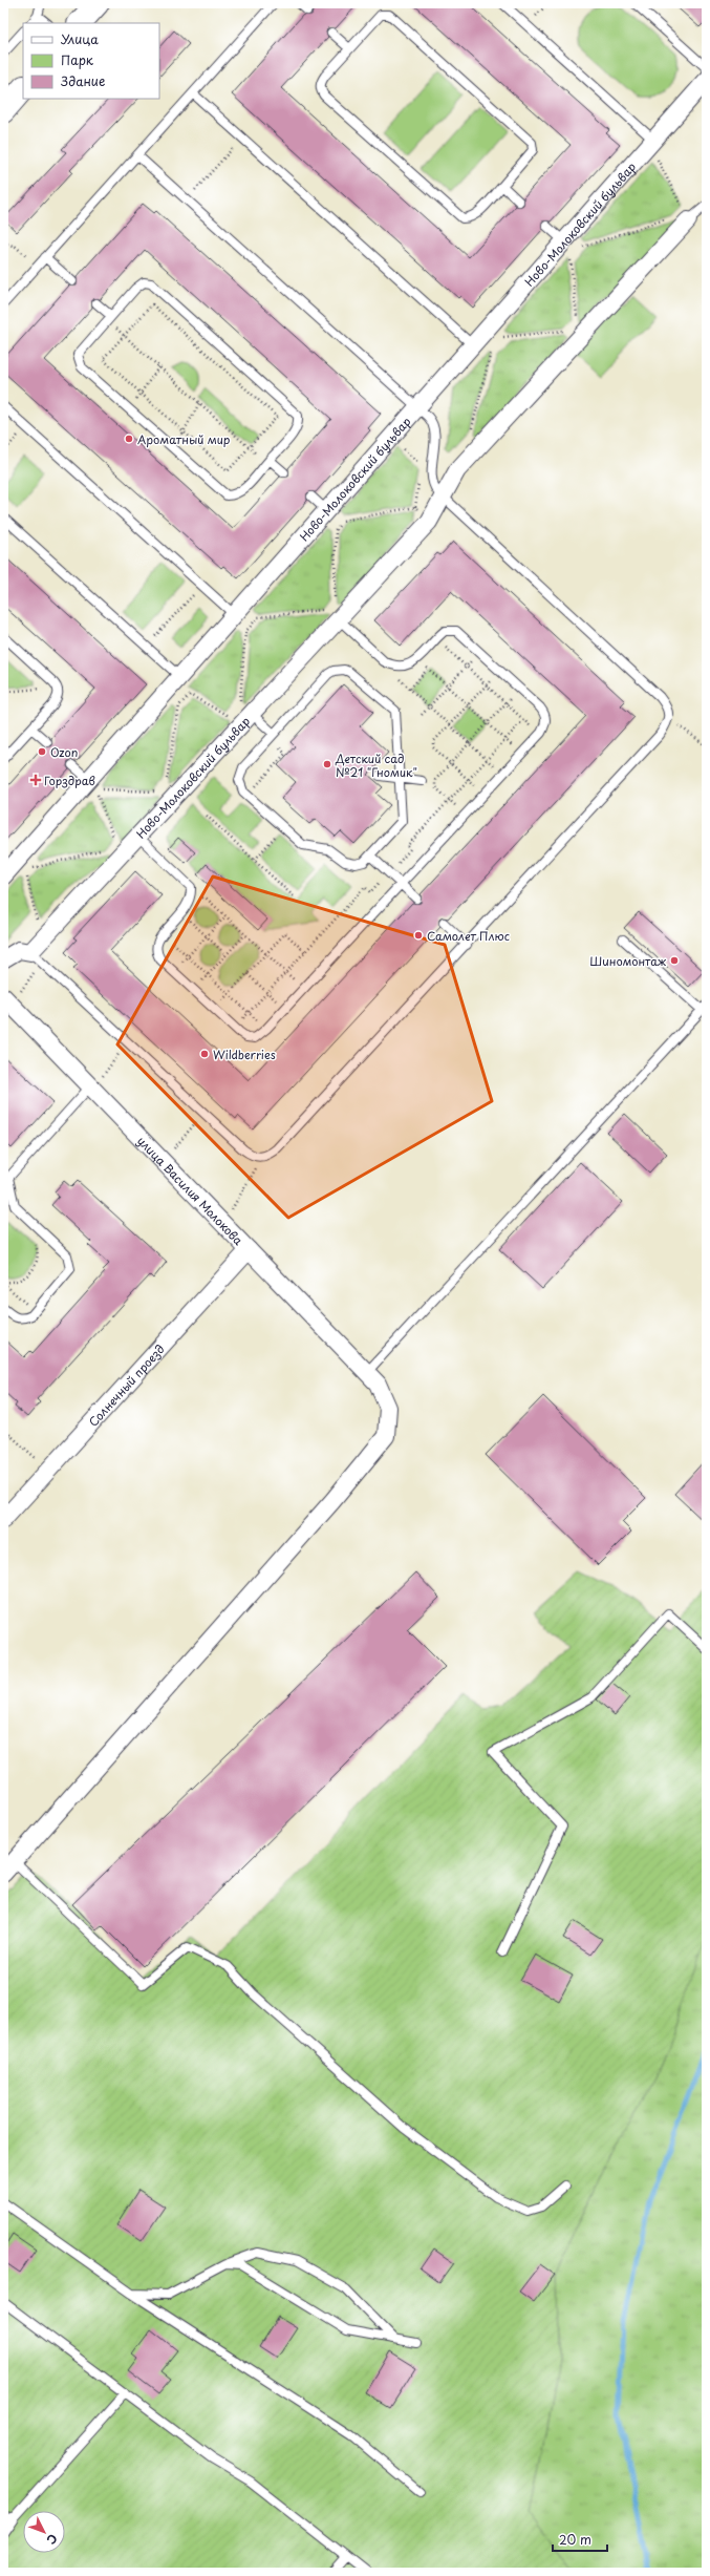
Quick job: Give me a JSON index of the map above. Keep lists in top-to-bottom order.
{
  "streets": {
    "street": ["Ново-Молоковский бульвар", "улица Василия Молокова", "Солнечный проезд"]
  },
  "crossings": [
    ["улица Василия Молокова", "Солнечный проезд"]
  ],
  "places": {
    "other": [
      "Ароматный мир",
      "Ozon",
      "Детский сад №21 \"Гномик\"",
      "Самолет Плюс",
      "Шиномонтаж",
      "Wildberries"
    ],
    "health": ["Горздрав"]
  },
  "legend": ["Улица", "Парк", "Здание"],
  "scale_bar": "20 m",
  "north": "bottom right"
}
